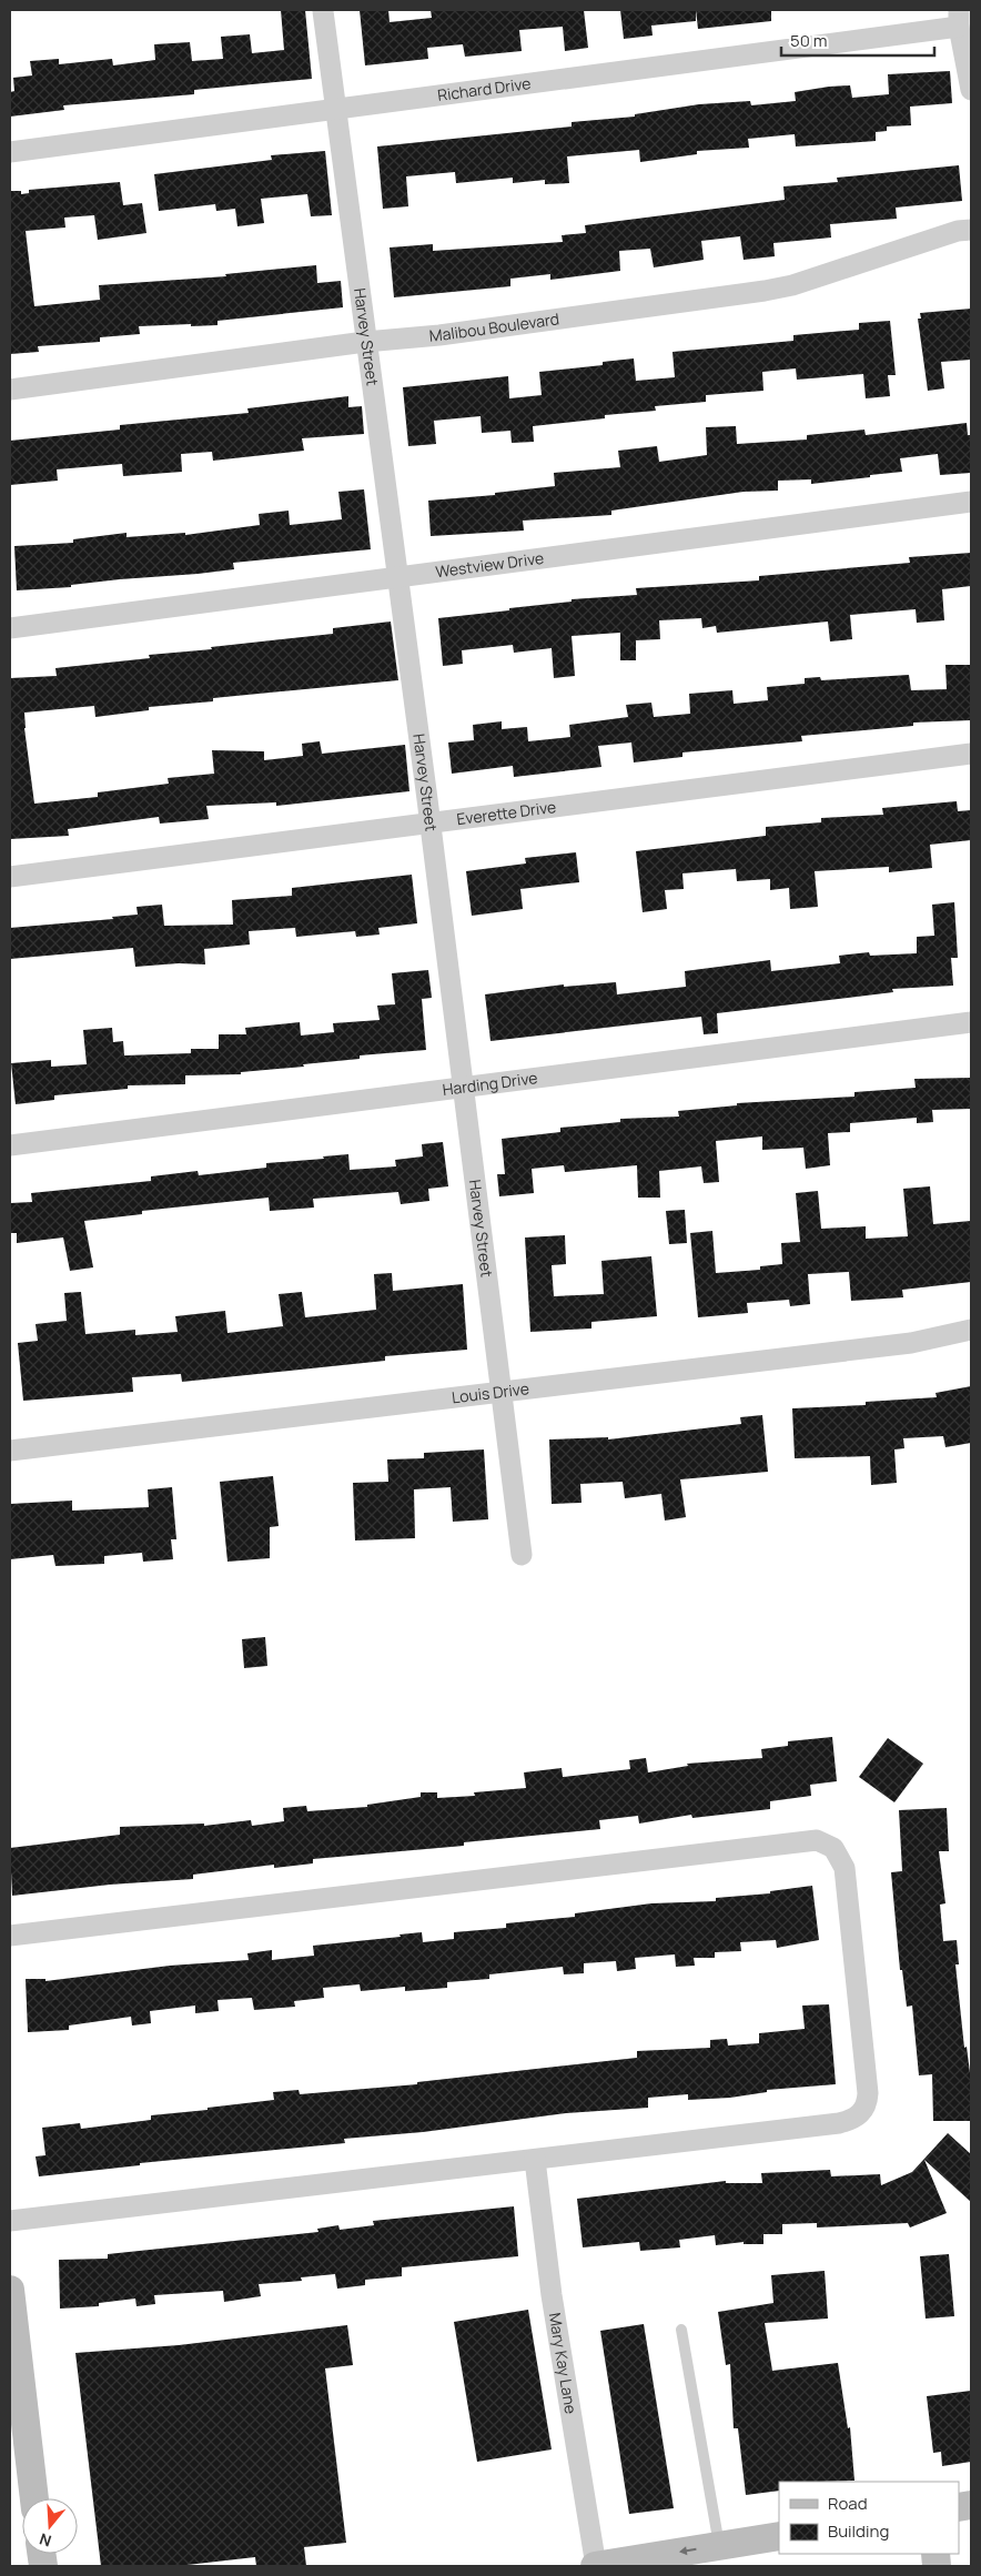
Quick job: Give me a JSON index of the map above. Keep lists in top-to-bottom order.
{
  "streets": {
    "street": [
      "Richard Drive",
      "Malibou Boulevard",
      "Harvey Street",
      "Westview Drive",
      "Everette Drive",
      "Harding Drive",
      "Louis Drive",
      "Mary Kay Lane"
    ]
  },
  "crossings": [
    ["Richard Drive", "Harvey Street"],
    ["Malibou Boulevard", "Harvey Street"],
    ["Harvey Street", "Westview Drive"],
    ["Harvey Street", "Everette Drive"],
    ["Harvey Street", "Harding Drive"],
    ["Harvey Street", "Louis Drive"]
  ],
  "legend": ["Road", "Building"],
  "scale_bar": "50 m",
  "north": "bottom"
}
